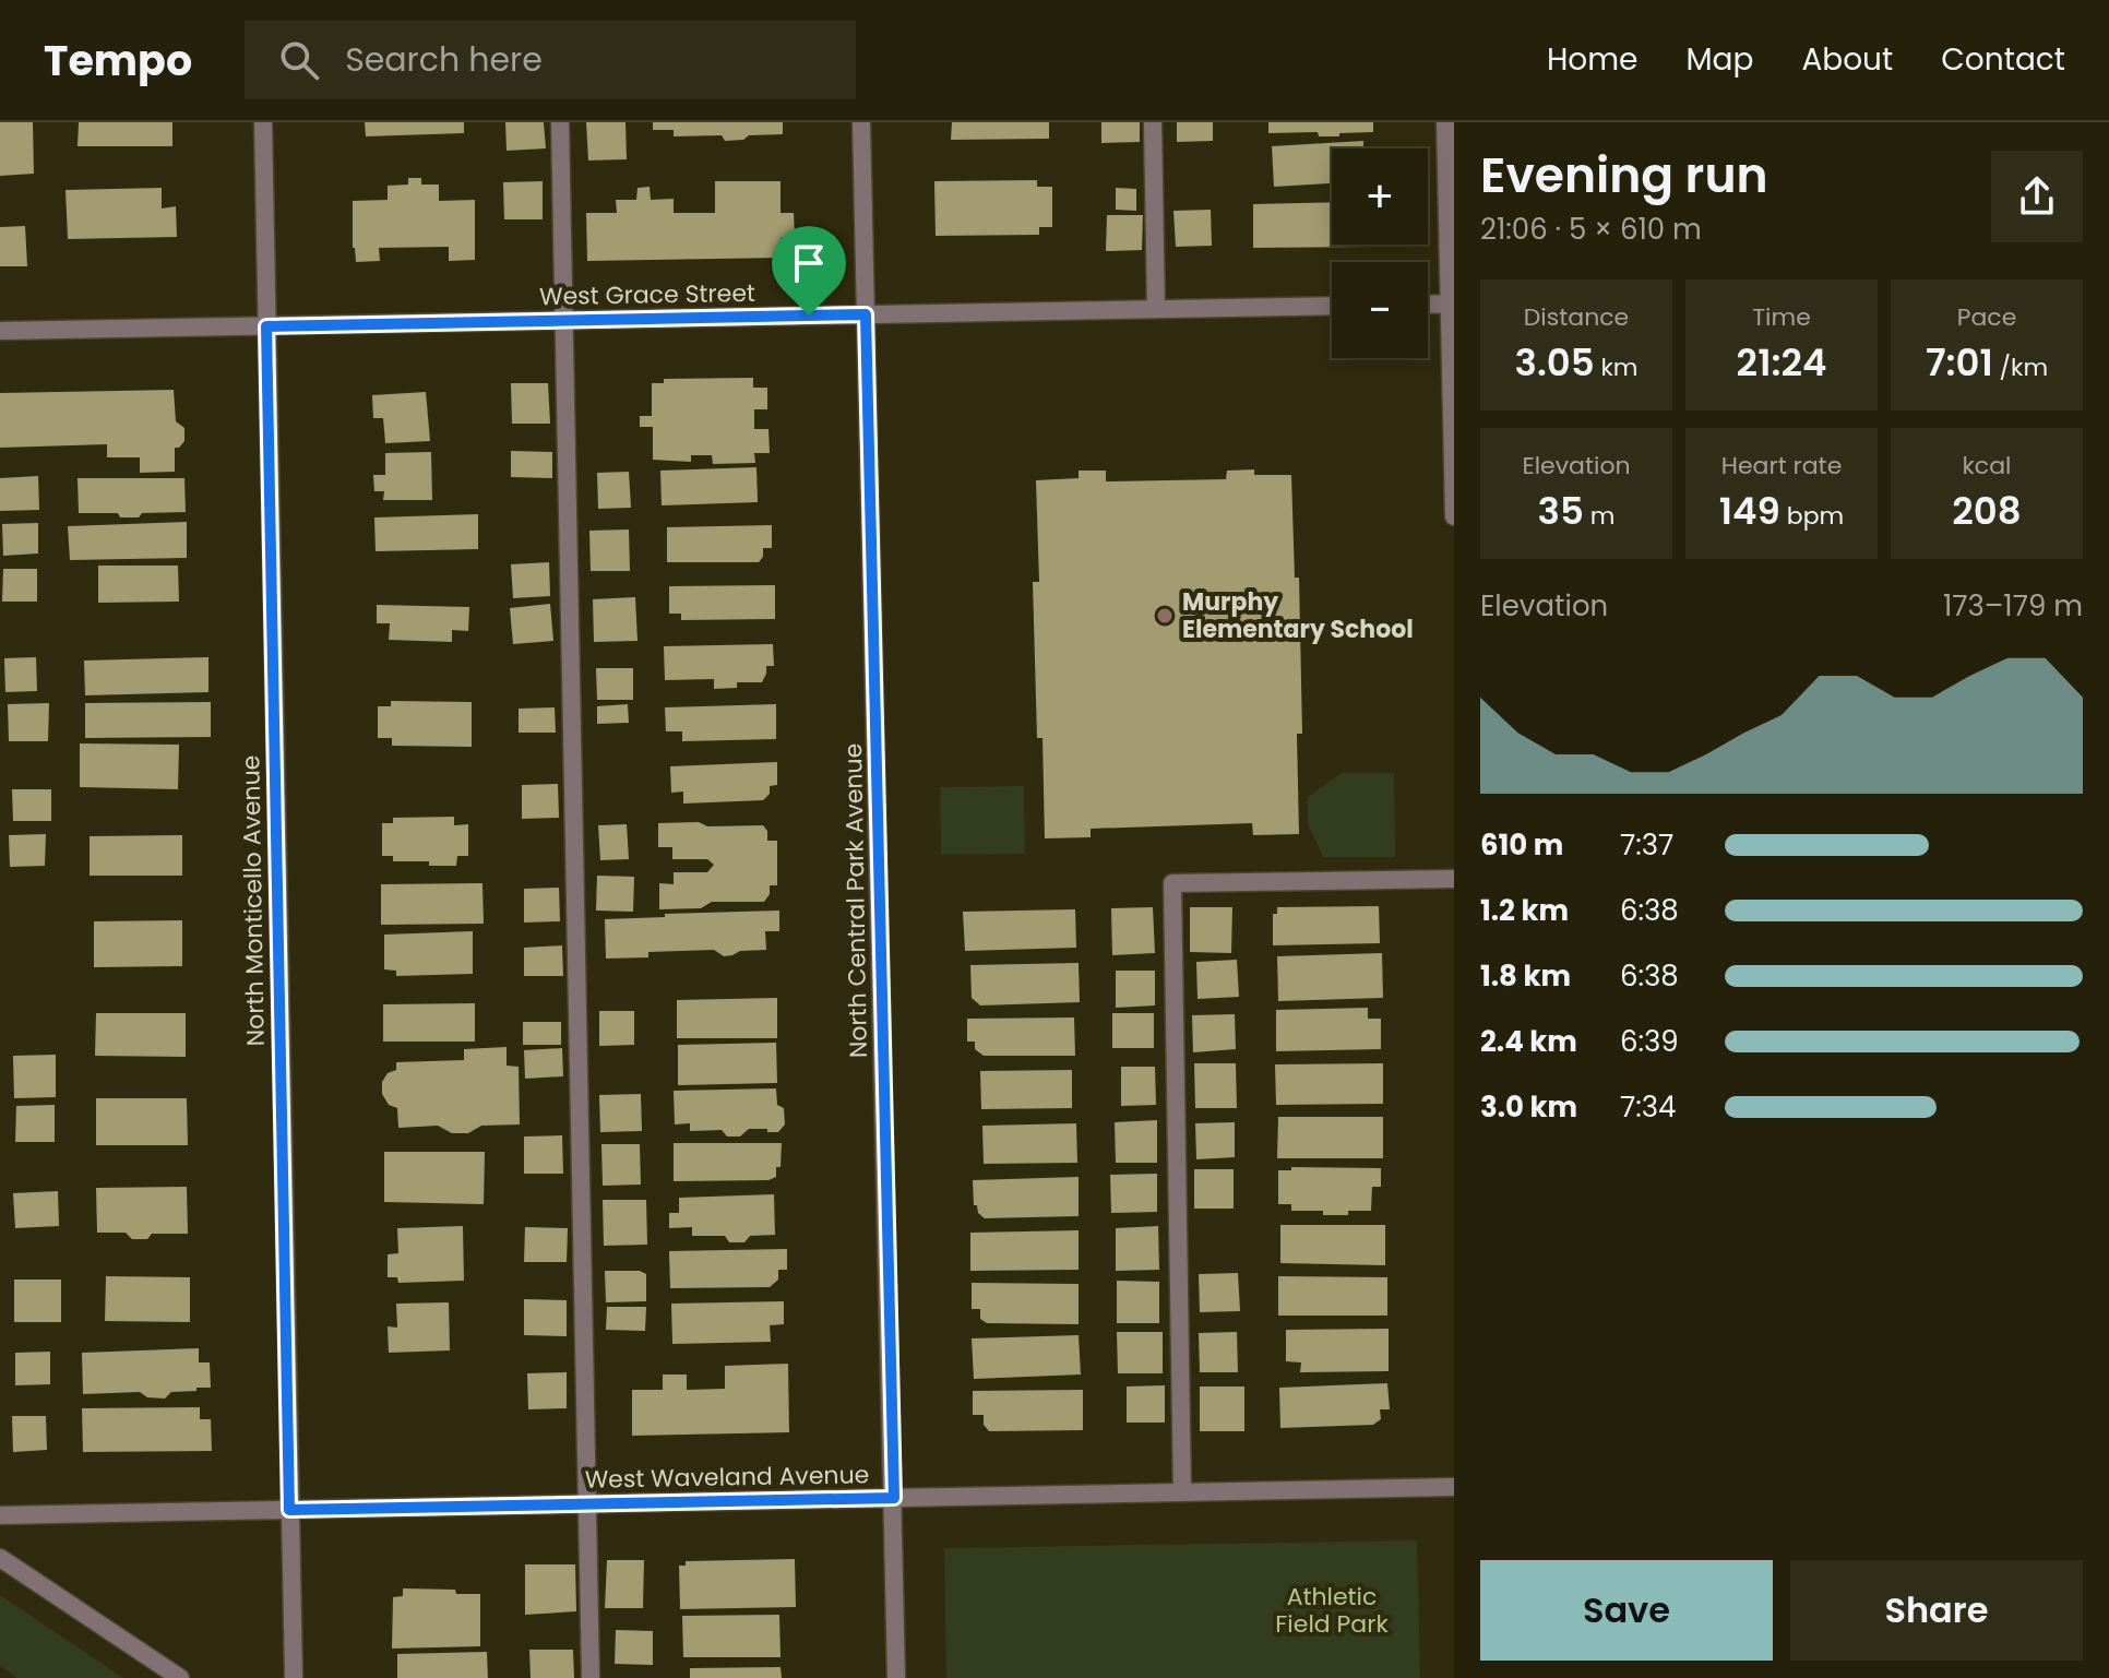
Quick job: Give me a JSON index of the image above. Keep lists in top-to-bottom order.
{
  "streets": {
    "street": [
      "West Grace Street",
      "North Monticello Avenue",
      "North Central Park Avenue",
      "West Waveland Avenue"
    ]
  },
  "crossings": [
    ["West Grace Street", "North Monticello Avenue"],
    ["West Grace Street", "North Central Park Avenue"],
    ["North Monticello Avenue", "West Waveland Avenue"],
    ["North Central Park Avenue", "West Waveland Avenue"]
  ],
  "parks": ["Athletic Field Park"],
  "places": ["Murphy Elementary School"],
  "page": {
    "header": "Tempo",
    "search": "Search here",
    "nav": [
      "Home",
      "Map",
      "About",
      "Contact"
    ],
    "heading": ["Evening run", "21:06 · 5 × 610 m"],
    "map_buttons": ["+", "−"],
    "stats": [
      ["Distance", "3.05 km"],
      ["Time", "21:24"],
      ["Pace", "7:01 /km"],
      ["Elevation", "35 m"],
      ["Heart rate", "149 bpm"],
      ["kcal", "208"]
    ],
    "chart": ["Elevation", "173–179 m"],
    "list": [
      {
        "name": "610 m",
        "note": "7:37"
      },
      {
        "name": "1.2 km",
        "note": "6:38"
      },
      {
        "name": "1.8 km",
        "note": "6:38"
      },
      {
        "name": "2.4 km",
        "note": "6:39"
      },
      {
        "name": "3.0 km",
        "note": "7:34"
      }
    ],
    "buttons": ["Save", "Share"]
  }
}
